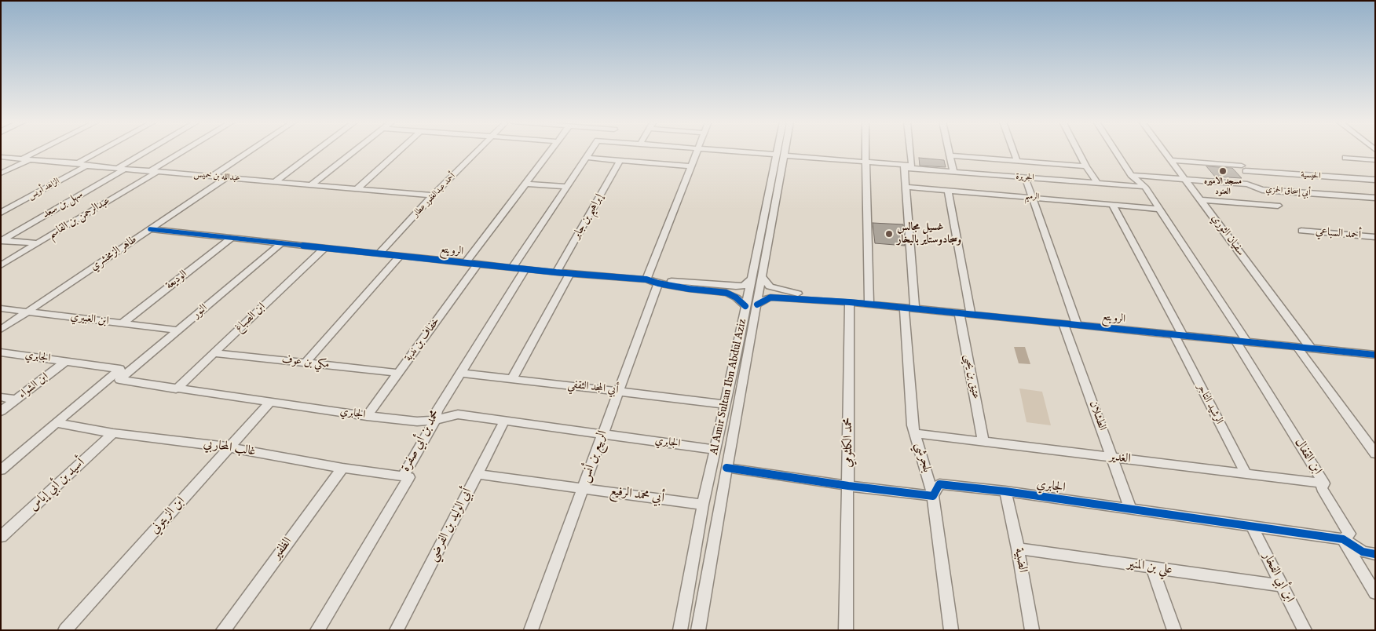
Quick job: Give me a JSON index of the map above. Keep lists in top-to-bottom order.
{
  "streets": {
    "street": [
      "الحيسية",
      "عبدالله بن خميس",
      "الجريرة",
      "الزاهد أويس",
      "أبي إسحاق الحمزي",
      "أحمد عبدالغفور عطار",
      "الرميم",
      "سهل بن سعد",
      "إبراهيم بن جابر",
      "عبدالرحمن بن القاسم",
      "أحمد السباعي",
      "سفيان الثوري",
      "الرويتع",
      "طاهر الزمخشري",
      "الوديعة",
      "النور",
      "ابن الصباغ",
      "ابن الغبيري",
      "خفاف بن ندبة",
      "الجابري",
      "مكي بن عوف",
      "عتيق بن يحيى",
      "ابن الشواء",
      "Al Amir Sultan Ibn Abdul Aziz",
      "أبي المجد الثقفي",
      "الرشيد التاجر",
      "الطشلان",
      "محمد بن أبي صفرة",
      "محمد الكلثومي",
      "غالب المحاربي",
      "الربيع بن أنس",
      "ابن القفال",
      "بلجرشي",
      "الغدير",
      "أسيد بن أبي إياس",
      "أبي محمد الرفيع",
      "ابن الزيتوني",
      "أبي الوليد بن الفرضي",
      "الظفير",
      "الضبية",
      "علي بن المنير",
      "ابن أبي الفخار"
    ]
  },
  "crossings": [
    ["الحيسية", "سفيان الثوري"],
    ["عبدالله بن خميس", "الزاهد أويس"],
    ["عبدالله بن خميس", "أحمد عبدالغفور عطار"],
    ["عبدالله بن خميس", "سهل بن سعد"],
    ["عبدالله بن خميس", "عبدالرحمن بن القاسم"],
    ["عبدالله بن خميس", "طاهر الزمخشري"],
    ["الجريرة", "Al Amir Sultan Ibn Abdul Aziz"],
    ["أبي إسحاق الحمزي", "سفيان الثوري"],
    ["أحمد عبدالغفور عطار", "الرويتع"],
    ["الرميم", "الرشيد التاجر"],
    ["إبراهيم بن جابر", "الرويتع"],
    ["سفيان الثوري", "الرويتع"],
    ["الرويتع", "طاهر الزمخشري"],
    ["الرويتع", "الوديعة"],
    ["الرويتع", "النور"],
    ["الرويتع", "ابن الصباغ"],
    ["الرويتع", "خفاف بن ندبة"],
    ["الرويتع", "عتيق بن يحيى"],
    ["الرويتع", "Al Amir Sultan Ibn Abdul Aziz"],
    ["الرويتع", "الرشيد التاجر"],
    ["الرويتع", "الطشلان"],
    ["الرويتع", "محمد بن أبي صفرة"],
    ["الرويتع", "محمد الكلثومي"],
    ["الرويتع", "الربيع بن أنس"],
    ["الرويتع", "ابن القفال"],
    ["الرويتع", "بلجرشي"],
    ["طاهر الزمخشري", "ابن الغبيري"],
    ["الوديعة", "ابن الغبيري"],
    ["النور", "ابن الغبيري"],
    ["النور", "الجابري"],
    ["ابن الصباغ", "الجابري"],
    ["ابن الصباغ", "مكي بن عوف"],
    ["خفاف بن ندبة", "الجابري"],
    ["خفاف بن ندبة", "مكي بن عوف"],
    ["الجابري", "ابن الشواء"],
    ["الجابري", "Al Amir Sultan Ibn Abdul Aziz"],
    ["الجابري", "الطشلان"],
    ["الجابري", "محمد بن أبي صفرة"],
    ["الجابري", "الربيع بن أنس"],
    ["الجابري", "ابن القفال"],
    ["الجابري", "بلجرشي"],
    ["الجابري", "ابن الزيتوني"],
    ["الجابري", "أبي الوليد بن الفرضي"],
    ["الجابري", "الضبية"],
    ["الجابري", "ابن أبي الفخار"],
    ["عتيق بن يحيى", "الغدير"],
    ["Al Amir Sultan Ibn Abdul Aziz", "أبي المجد الثقفي"],
    ["Al Amir Sultan Ibn Abdul Aziz", "أبي محمد الرفيع"],
    ["أبي المجد الثقفي", "محمد بن أبي صفرة"],
    ["أبي المجد الثقفي", "الربيع بن أنس"],
    ["الرشيد التاجر", "الغدير"],
    ["الطشلان", "الغدير"],
    ["محمد بن أبي صفرة", "غالب المحاربي"],
    ["غالب المحاربي", "أسيد بن أبي إياس"],
    ["غالب المحاربي", "ابن الزيتوني"],
    ["غالب المحاربي", "الظفير"],
    ["الربيع بن أنس", "أبي محمد الرفيع"],
    ["ابن القفال", "الغدير"],
    ["بلجرشي", "الغدير"],
    ["أبي محمد الرفيع", "أبي الوليد بن الفرضي"],
    ["الضبية", "علي بن المنير"],
    ["علي بن المنير", "ابن أبي الفخار"]
  ],
  "places": ["مسجد الاميره العنود", "غسيل مجالس وسجادوستاير بالبخار"]
}
